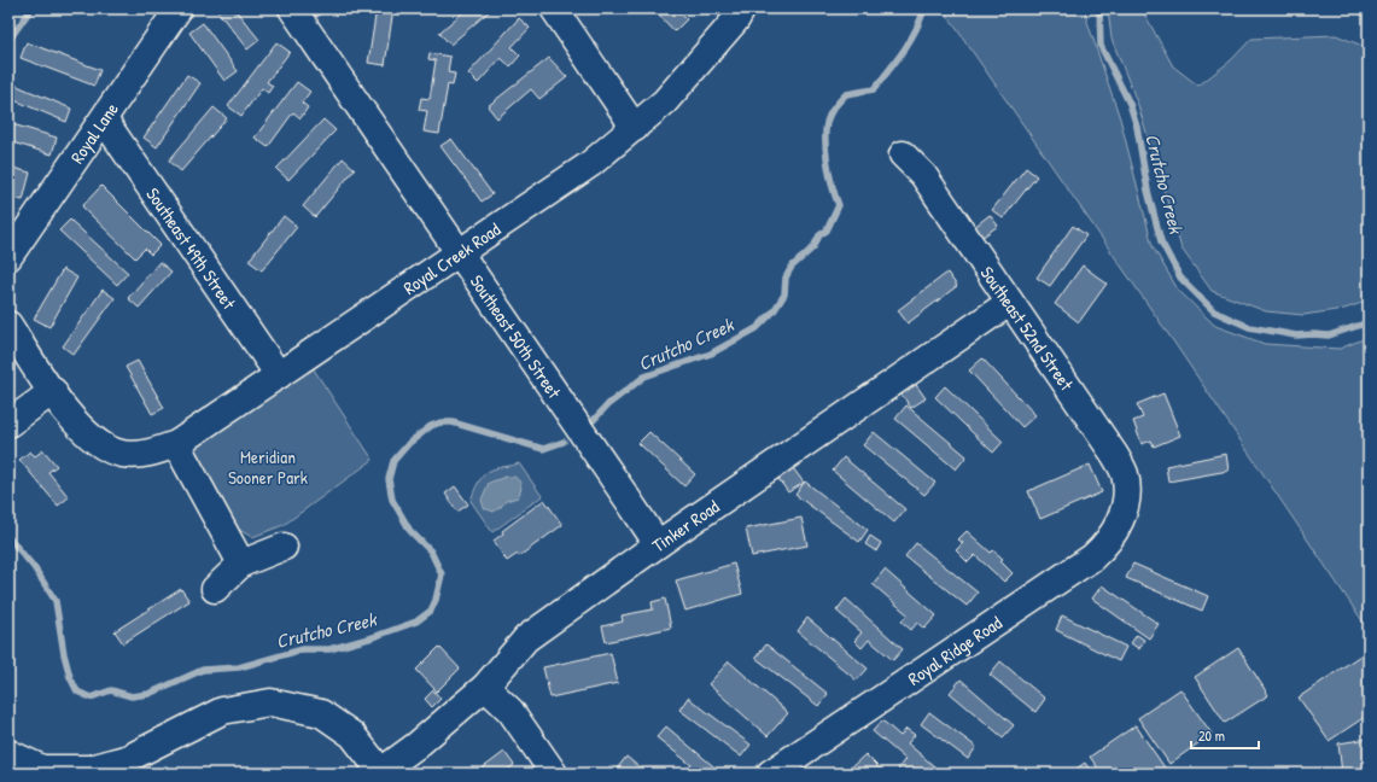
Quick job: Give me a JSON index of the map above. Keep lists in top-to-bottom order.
{
  "streets": {
    "street": [
      "Royal Lane",
      "Southeast 49th Street",
      "Royal Creek Road",
      "Southeast 52nd Street",
      "Southeast 50th Street",
      "Tinker Road",
      "Royal Ridge Road"
    ]
  },
  "crossings": [
    ["Royal Lane", "Southeast 49th Street"],
    ["Southeast 49th Street", "Royal Creek Road"],
    ["Royal Creek Road", "Southeast 50th Street"],
    ["Southeast 52nd Street", "Tinker Road"],
    ["Southeast 52nd Street", "Royal Ridge Road"],
    ["Southeast 50th Street", "Tinker Road"]
  ],
  "water": ["Crutcho Creek"],
  "parks": ["Meridian Sooner Park"],
  "scale_bar": "20 m"
}
